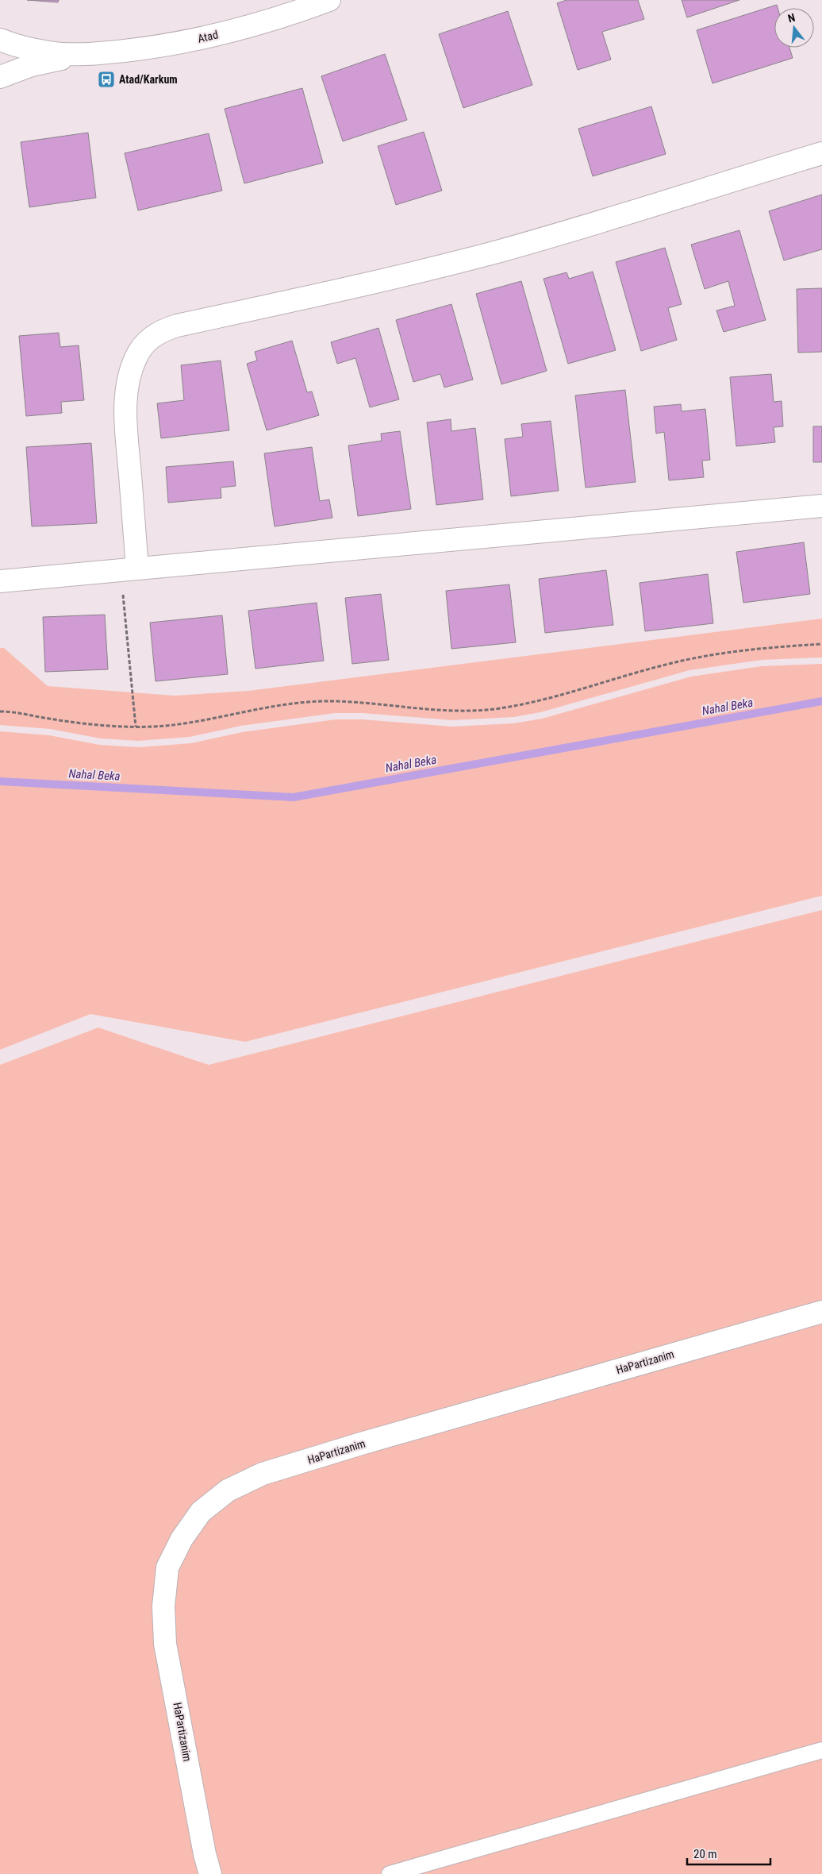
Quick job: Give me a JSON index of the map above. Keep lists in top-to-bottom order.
{
  "streets": {
    "street": ["Atad", "HaPartizanim"]
  },
  "water": ["Nahal Beka"],
  "places": {
    "bus stop": ["Atad/Karkum"]
  },
  "scale_bar": "20 m",
  "north": "top"
}
